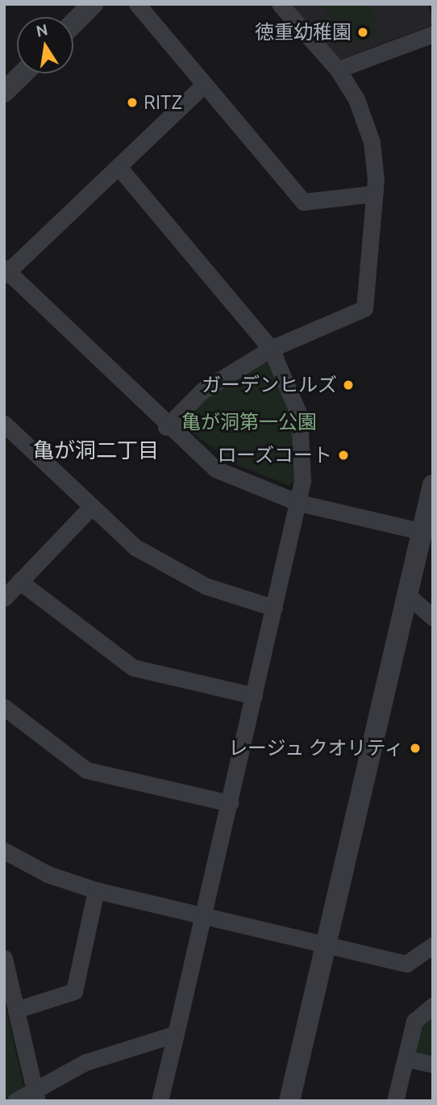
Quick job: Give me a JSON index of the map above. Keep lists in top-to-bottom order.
{
  "districts": ["亀が洞二丁目"],
  "parks": ["亀が洞第一公園"],
  "places": [
    "徳重幼稚園",
    "RITZ",
    "ガーデンヒルズ",
    "ローズコート",
    "レージュ クオリティ"
  ],
  "north": "top"
}
